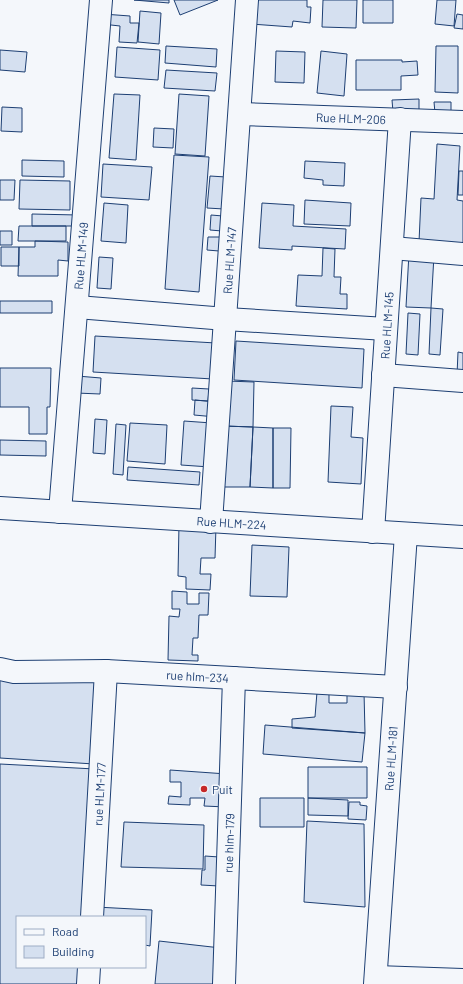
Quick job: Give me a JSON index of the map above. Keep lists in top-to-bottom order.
{
  "streets": {
    "street": [
      "Rue HLM-206",
      "Rue HLM-149",
      "Rue HLM-147",
      "Rue HLM-145",
      "Rue HLM-224",
      "rue hlm-234",
      "Rue HLM-181",
      "rue HLM-177",
      "rue hlm-179"
    ]
  },
  "crossings": [
    ["Rue HLM-206", "Rue HLM-147"],
    ["Rue HLM-206", "Rue HLM-145"],
    ["Rue HLM-149", "Rue HLM-224"],
    ["Rue HLM-147", "Rue HLM-224"],
    ["Rue HLM-145", "Rue HLM-224"],
    ["Rue HLM-224", "Rue HLM-181"],
    ["rue hlm-234", "Rue HLM-181"],
    ["rue hlm-234", "rue HLM-177"],
    ["rue hlm-234", "rue hlm-179"]
  ],
  "places": ["Puit"],
  "legend": ["Road", "Building"]
}
